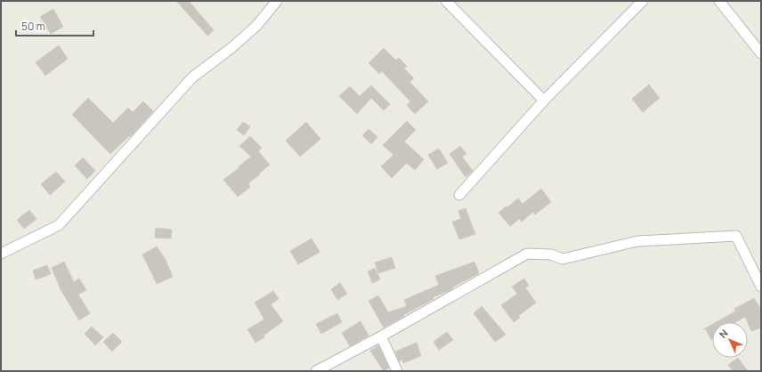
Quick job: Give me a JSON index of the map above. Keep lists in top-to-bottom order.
{
  "scale_bar": "50 m",
  "north": "top left"
}
